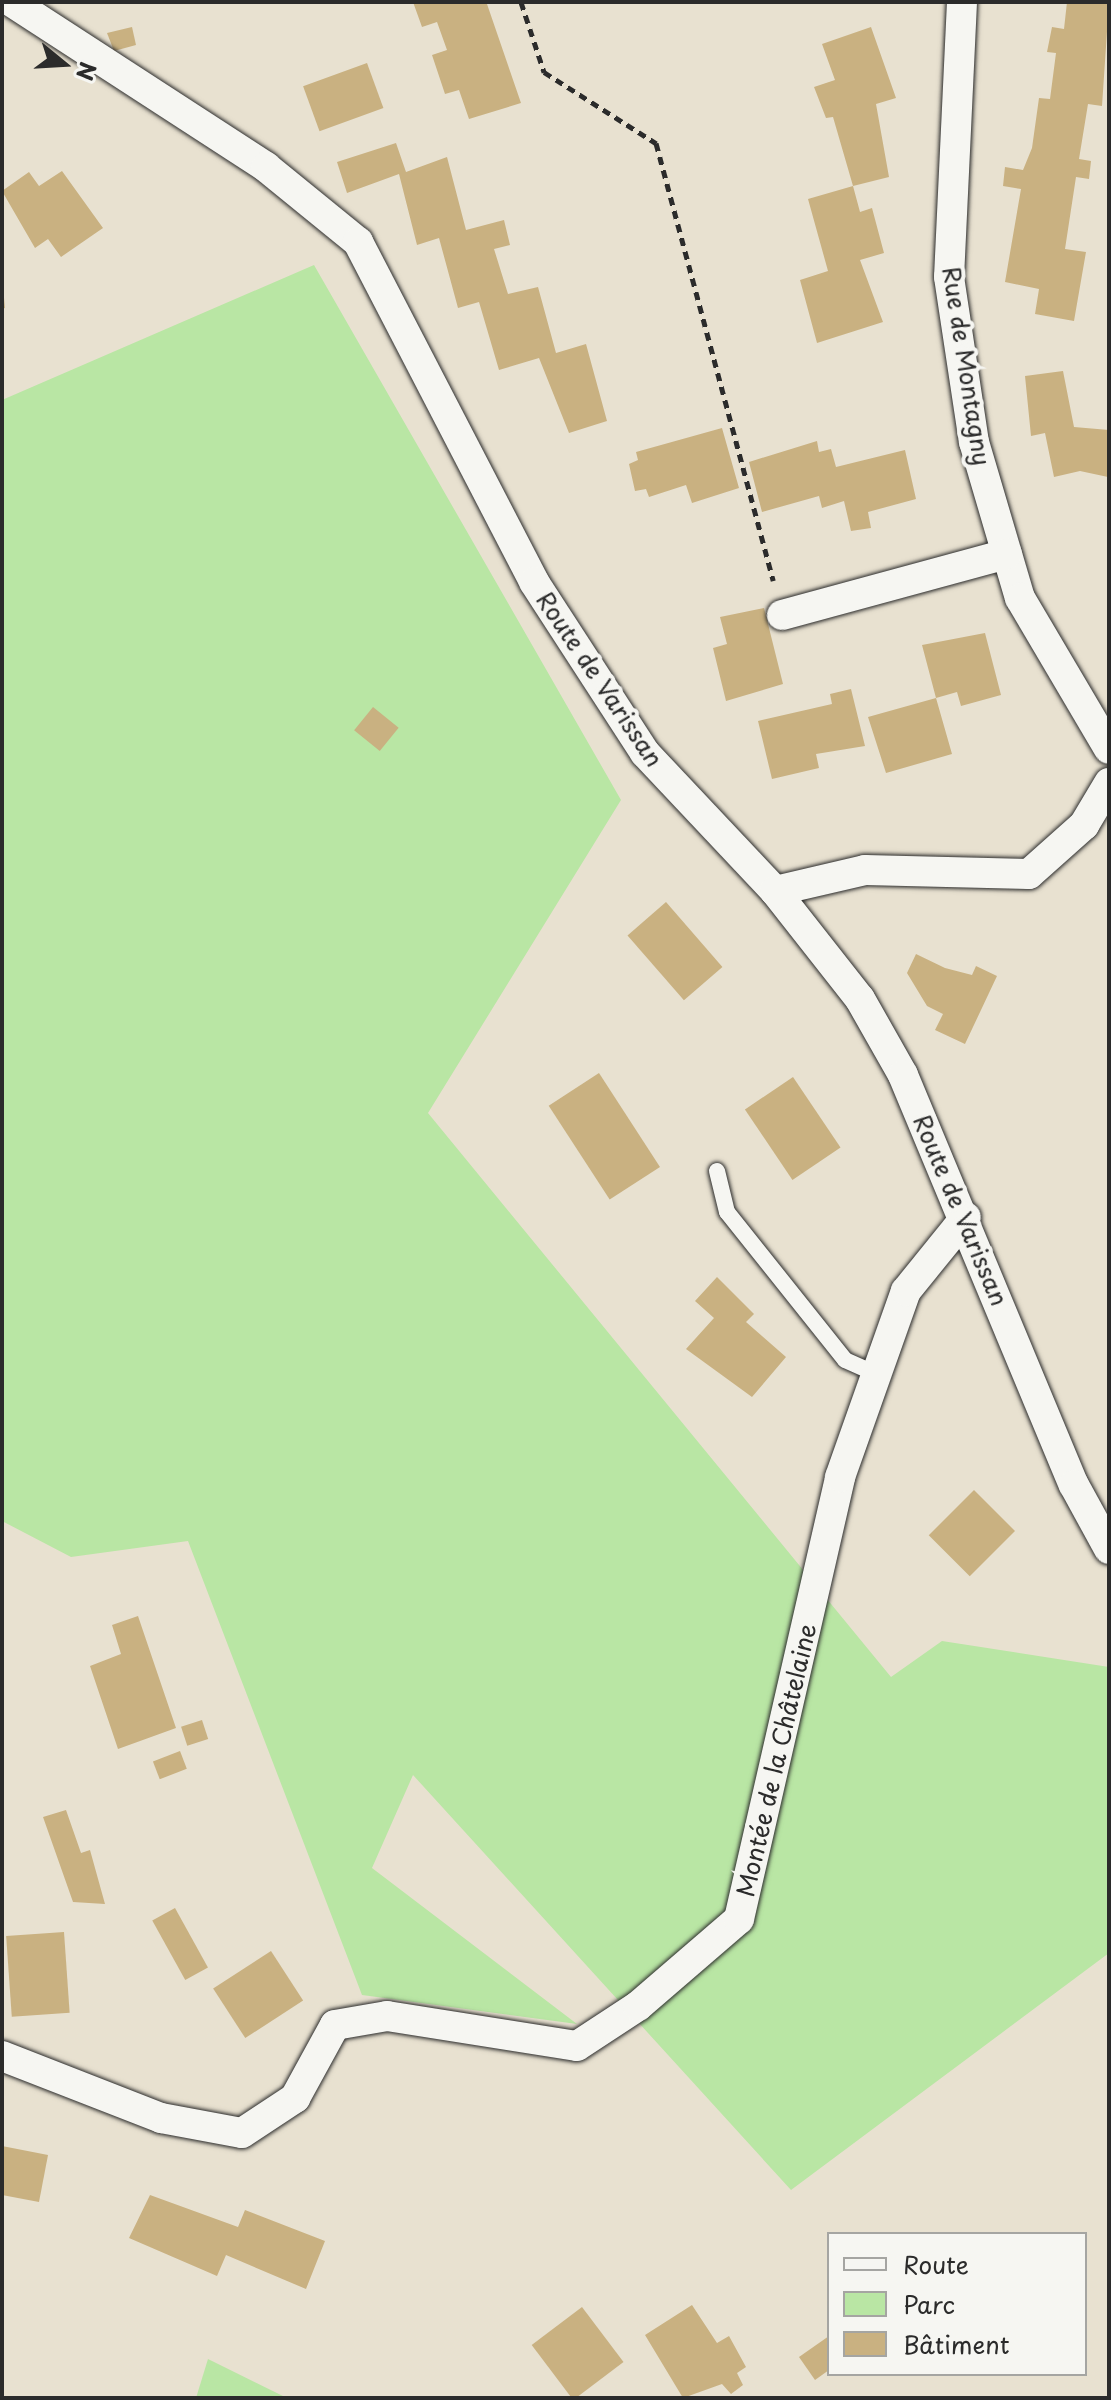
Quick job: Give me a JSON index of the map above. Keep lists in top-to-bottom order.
{
  "streets": {
    "street": ["Rue de Montagny", "Route de Varissan", "Montée de la Châtelaine"]
  },
  "crossings": [
    ["Route de Varissan", "Montée de la Châtelaine"]
  ],
  "legend": ["Route", "Parc", "Bâtiment"],
  "north": "right"
}
